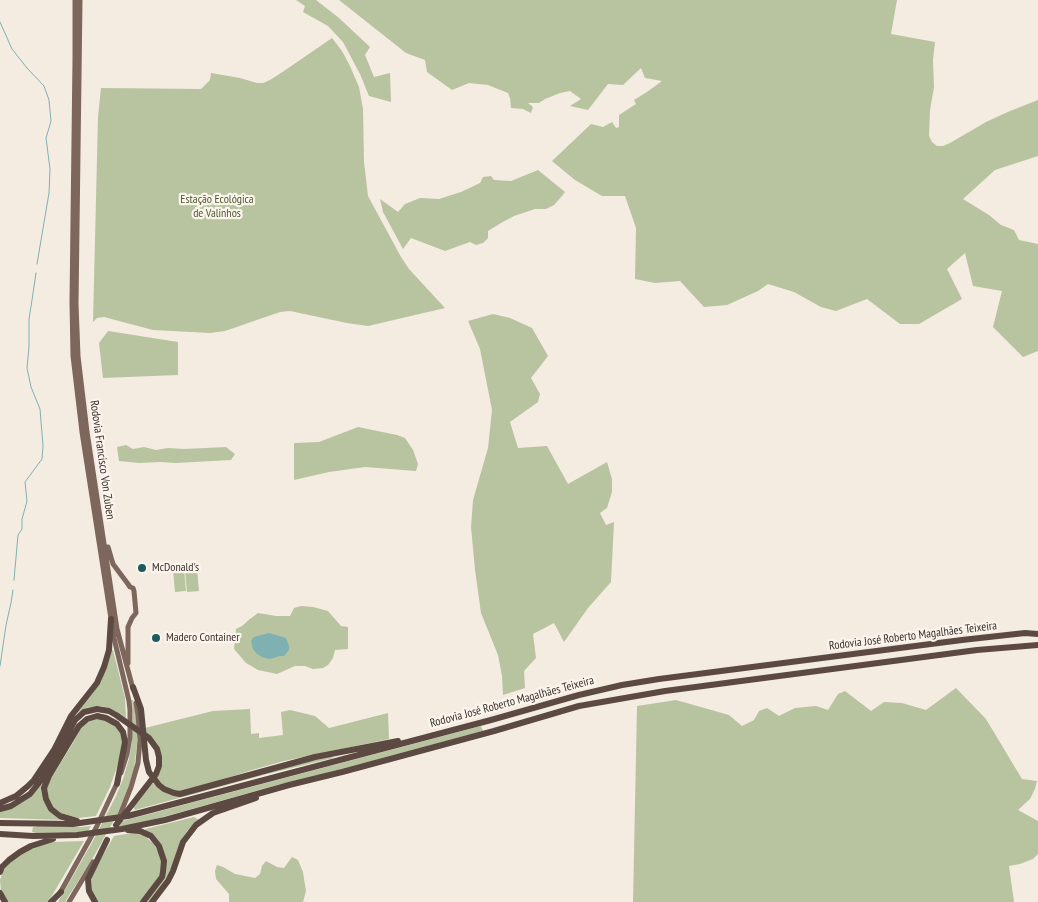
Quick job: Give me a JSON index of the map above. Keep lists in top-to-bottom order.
{
  "streets": {
    "highway": ["Rodovia José Roberto Magalhães Teixeira"],
    "main road": ["Rodovia Francisco Von Zuben"]
  },
  "crossings": [
    ["Rodovia Francisco Von Zuben", "Rodovia José Roberto Magalhães Teixeira"]
  ],
  "parks": ["Estação Ecológica de Valinhos"],
  "places": ["McDonald's", "Madero Container"]
}
